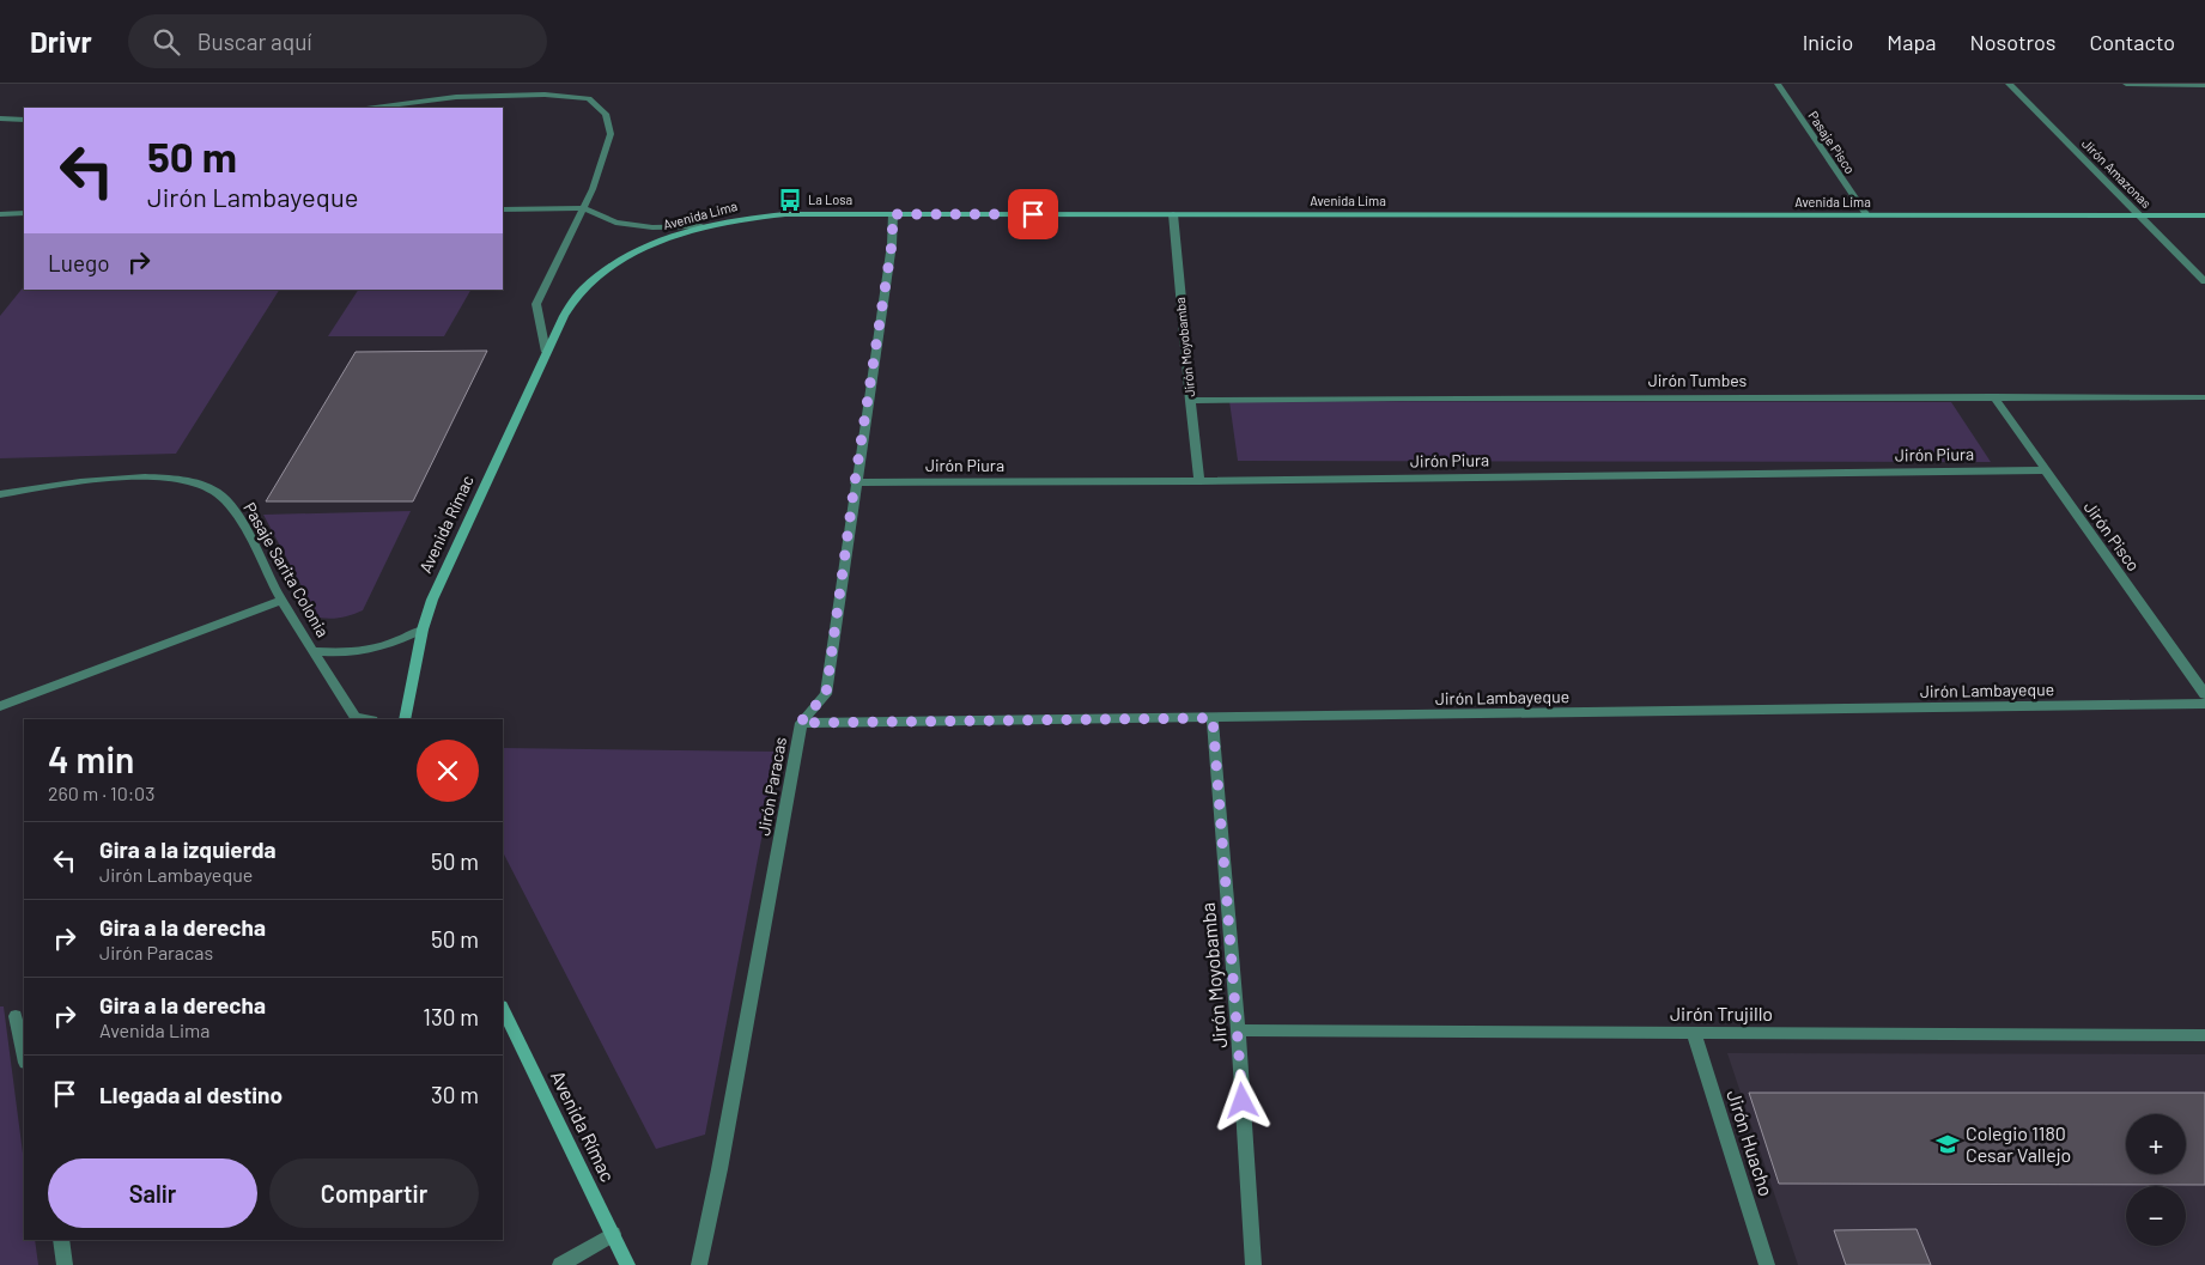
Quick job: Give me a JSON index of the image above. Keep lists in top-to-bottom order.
{
  "streets": {
    "main road": ["Avenida Lima", "Avenida Rímac"],
    "street": [
      "Pasaje Pisco",
      "Jirón Amazonas",
      "Jirón Moyobamba",
      "Jirón Tumbes",
      "Jirón Piura",
      "Jirón Pisco",
      "Pasaje Sarita Colonia",
      "Jirón Lambayeque",
      "Jirón Paracas",
      "Jirón Trujillo",
      "Jirón Huacho"
    ]
  },
  "crossings": [
    ["Pasaje Pisco", "Avenida Lima"],
    ["Jirón Amazonas", "Avenida Lima"],
    ["Avenida Lima", "Jirón Moyobamba"],
    ["Avenida Lima", "Avenida Rímac"],
    ["Avenida Lima", "Jirón Paracas"],
    ["Jirón Moyobamba", "Jirón Tumbes"],
    ["Jirón Moyobamba", "Jirón Piura"],
    ["Jirón Moyobamba", "Jirón Lambayeque"],
    ["Jirón Moyobamba", "Jirón Trujillo"],
    ["Jirón Tumbes", "Jirón Pisco"],
    ["Jirón Piura", "Jirón Pisco"],
    ["Jirón Piura", "Jirón Paracas"],
    ["Jirón Lambayeque", "Jirón Paracas"],
    ["Jirón Trujillo", "Jirón Huacho"]
  ],
  "places": {
    "bus stop": ["La Losa"],
    "school or university": ["Colegio 1180 Cesar Vallejo"]
  },
  "page": {
    "header": "Drivr",
    "search": "Buscar aquí",
    "nav": [
      "Inicio",
      "Mapa",
      "Nosotros",
      "Contacto"
    ],
    "turn": ["50 m", "Jirón Lambayeque"],
    "then": "Luego",
    "heading": ["4 min", "260 m · 10:03"],
    "list": [
      {
        "name": "Gira a la izquierda",
        "note": "Jirón Lambayeque",
        "value": "50 m"
      },
      {
        "name": "Gira a la derecha",
        "note": "Jirón Paracas",
        "value": "50 m"
      },
      {
        "name": "Gira a la derecha",
        "note": "Avenida Lima",
        "value": "130 m"
      },
      {
        "name": "Llegada al destino",
        "value": "30 m"
      }
    ],
    "map_buttons": ["+", "−"],
    "buttons": ["Salir", "Compartir"]
  }
}
